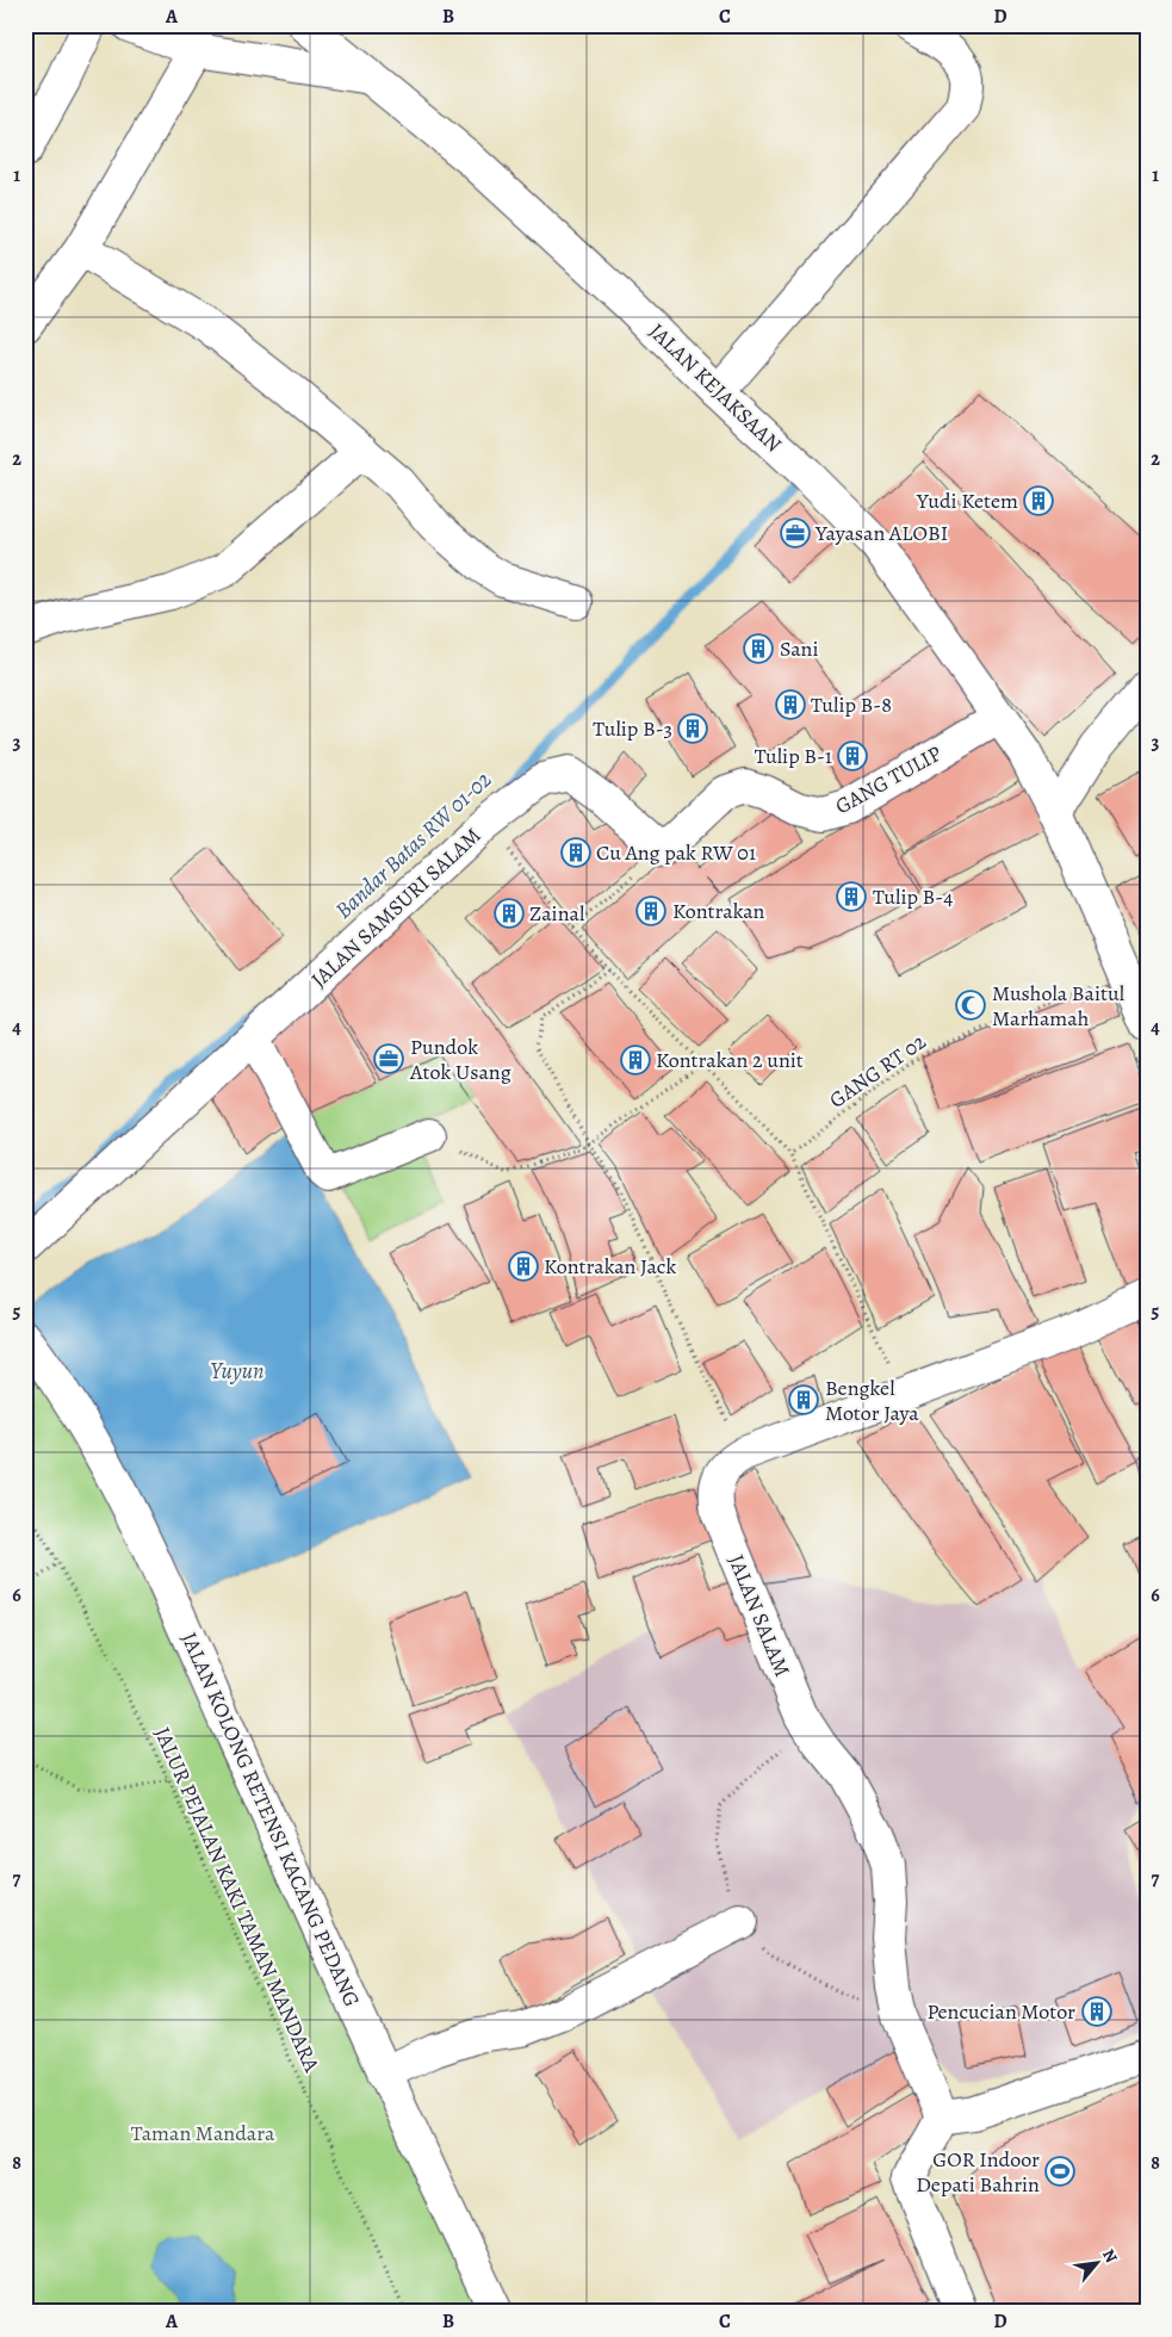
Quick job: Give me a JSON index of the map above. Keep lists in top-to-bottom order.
{
  "streets": {
    "street": [
      "JALAN KEJAKSAAN",
      "GANG TULIP",
      "JALAN SAMSURI SALAM",
      "JALAN SALAM",
      "JALAN KOLONG RETENSI KACANG PEDANG"
    ],
    "path": ["GANG RT 02", "JALUR PEJALAN KAKI TAMAN MANDARA"]
  },
  "crossings": [
    ["JALAN KEJAKSAAN", "GANG TULIP"],
    ["JALAN KEJAKSAAN", "GANG RT 02"],
    ["GANG TULIP", "JALAN SAMSURI SALAM"]
  ],
  "water": ["Bandar Batas RW 01-02", "Yuyun"],
  "parks": ["Taman Mandara"],
  "places": {
    "building": [
      "Yudi Ketem",
      "Sani",
      "Tulip B-8",
      "Tulip B-3",
      "Tulip B-1",
      "Cu Ang pak RW 01",
      "Tulip B-4",
      "Kontrakan",
      "Zainal",
      "Kontrakan 2 unit",
      "Kontrakan Jack",
      "Bengkel Motor Jaya",
      "Pencucian Motor"
    ],
    "office": ["Yayasan ALOBI", "Pundok Atok Usang"],
    "mosque": ["Mushola Baitul Marhamah"],
    "sports": ["GOR Indoor Depati Bahrin"]
  },
  "north": "top right",
  "grid": {
    "columns": [
      "A",
      "B",
      "C",
      "D"
    ],
    "rows": [
      "1",
      "2",
      "3",
      "4",
      "5",
      "6",
      "7",
      "8"
    ]
  }
}
